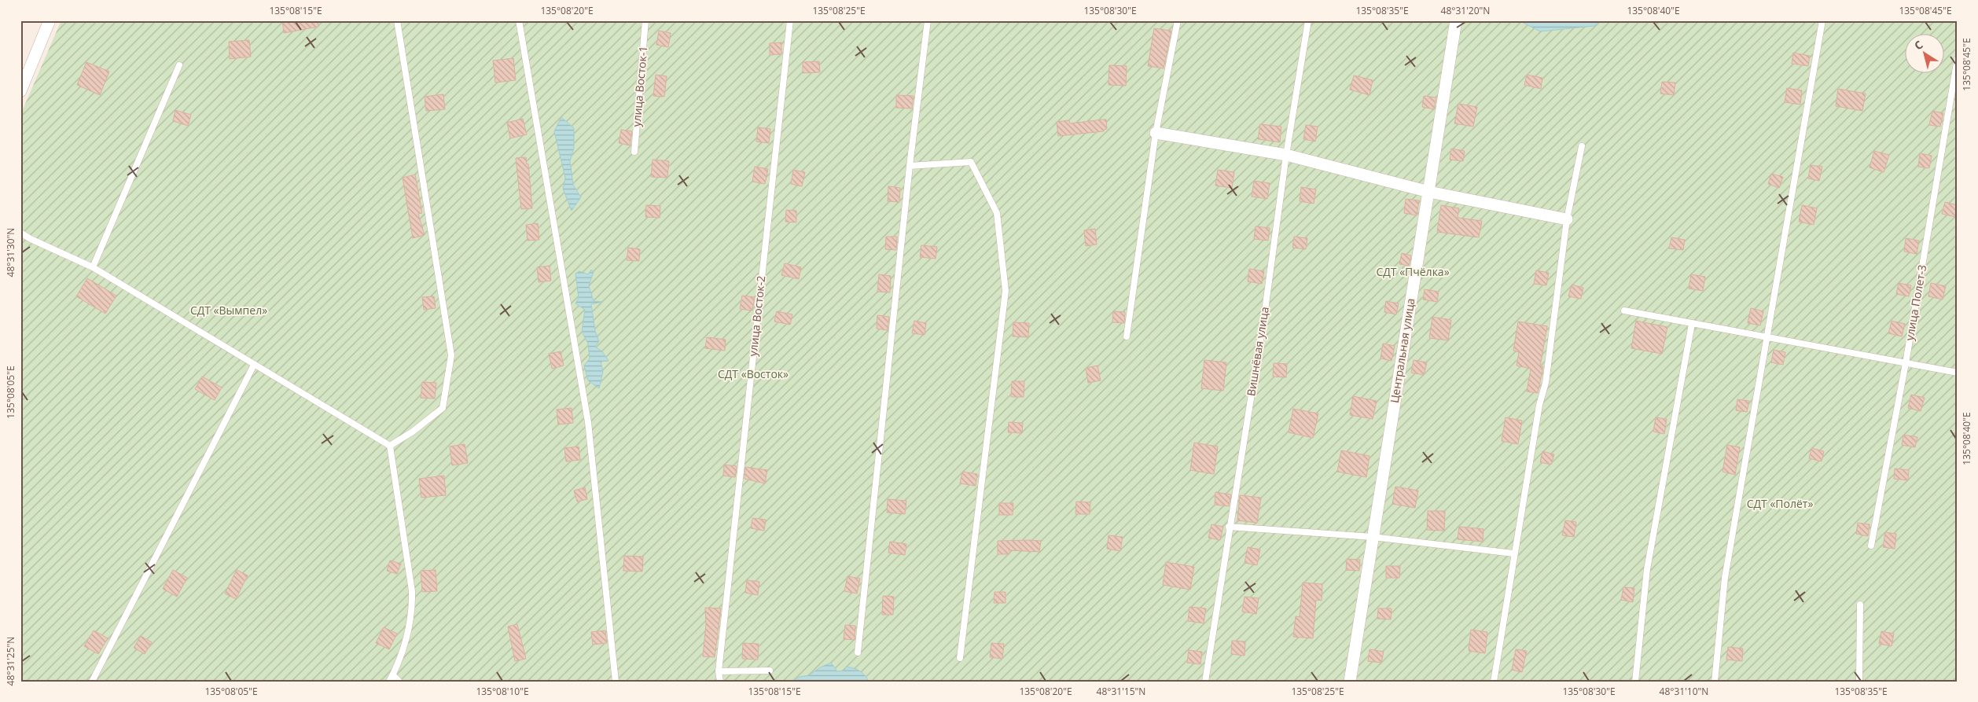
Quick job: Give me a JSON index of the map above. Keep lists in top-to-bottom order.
{
  "streets": {
    "street": ["Центральная улица"],
    "lane": [
      "улица Восток-1",
      "улица Полет-3",
      "улица Восток-2",
      "Вишнёвая улица"
    ]
  },
  "parks": [
    "СДТ «Пчёлка»",
    "СДТ «Вымпел»",
    "СДТ «Восток»",
    "СДТ «Полёт»"
  ],
  "north": "top left",
  "coordinates": [
    "135°08'15\"E",
    "135°08'20\"E",
    "135°08'25\"E",
    "135°08'30\"E",
    "135°08'35\"E",
    "48°31'20\"N",
    "135°08'40\"E",
    "135°08'45\"E",
    "48°31'30\"N",
    "135°08'05\"E",
    "48°31'25\"N",
    "135°08'10\"E",
    "48°31'15\"N",
    "48°31'10\"N"
  ]
}
